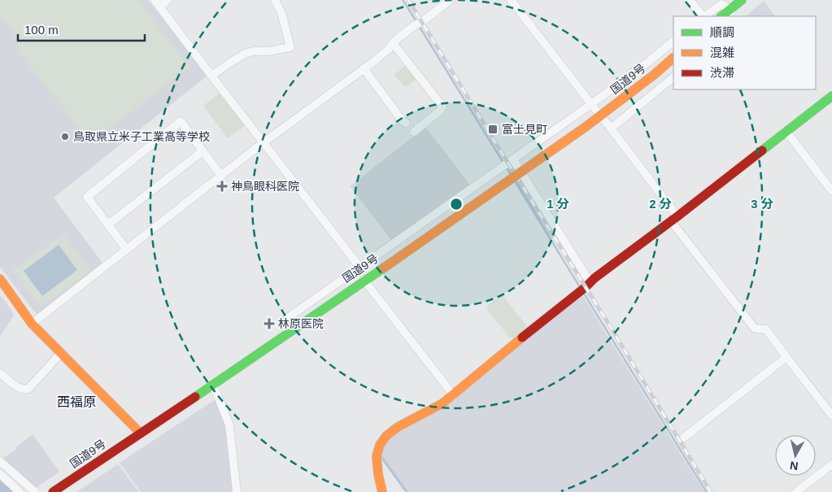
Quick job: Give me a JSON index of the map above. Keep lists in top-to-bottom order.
{
  "streets": {
    "main road": ["国道9号"]
  },
  "districts": ["西福原"],
  "places": {
    "transit": ["富士見町"],
    "other": ["鳥取県立米子工業高等学校"],
    "health": ["神鳥眼科医院", "林原医院"]
  },
  "legend": ["順調", "混雑", "渋滞"],
  "scale_bar": "100 m",
  "north": "bottom",
  "rings": ["1 分", "2 分", "3 分"]
}
